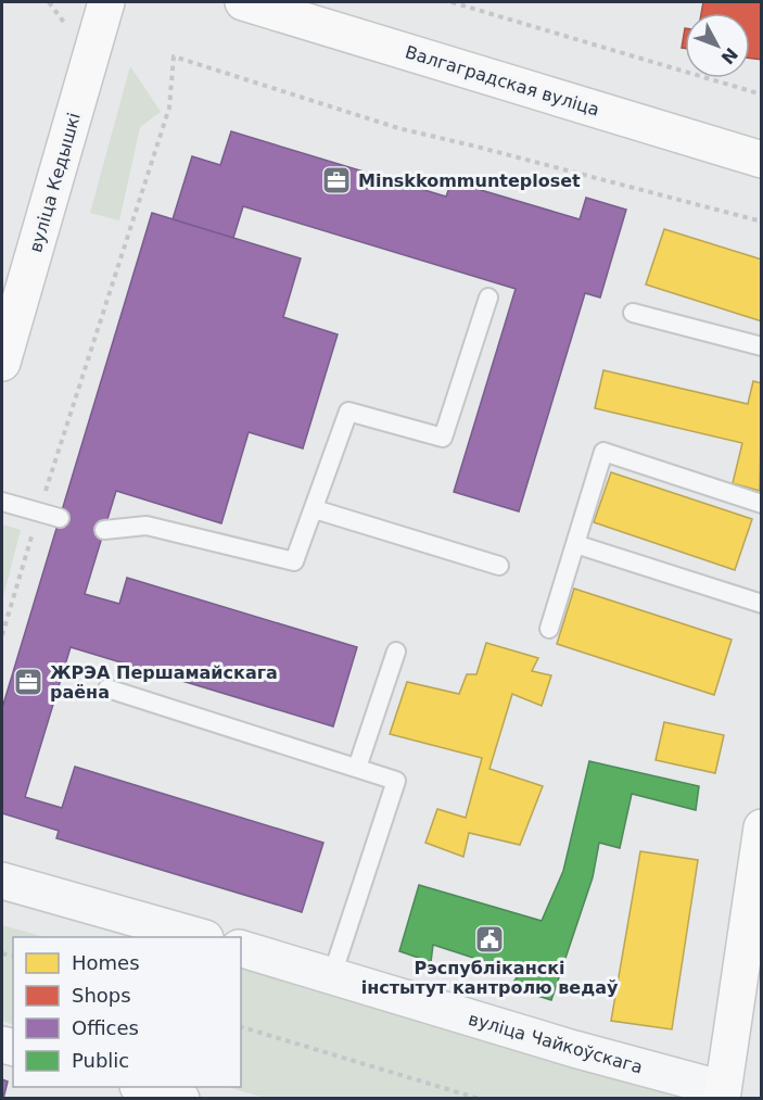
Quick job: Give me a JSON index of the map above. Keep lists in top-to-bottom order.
{
  "streets": {
    "street": ["Валгаградская вуліца", "вуліца Кедышкі", "вуліца Чайкоўскага"]
  },
  "places": {
    "office": ["Minskkommunteploset", "ЖРЭА Першамайскага раёна"],
    "public building": ["Рэспубліканскі інстытут кантролю ведаў"]
  },
  "legend": [
    "Homes",
    "Shops",
    "Offices",
    "Public"
  ],
  "north": "bottom right"
}
